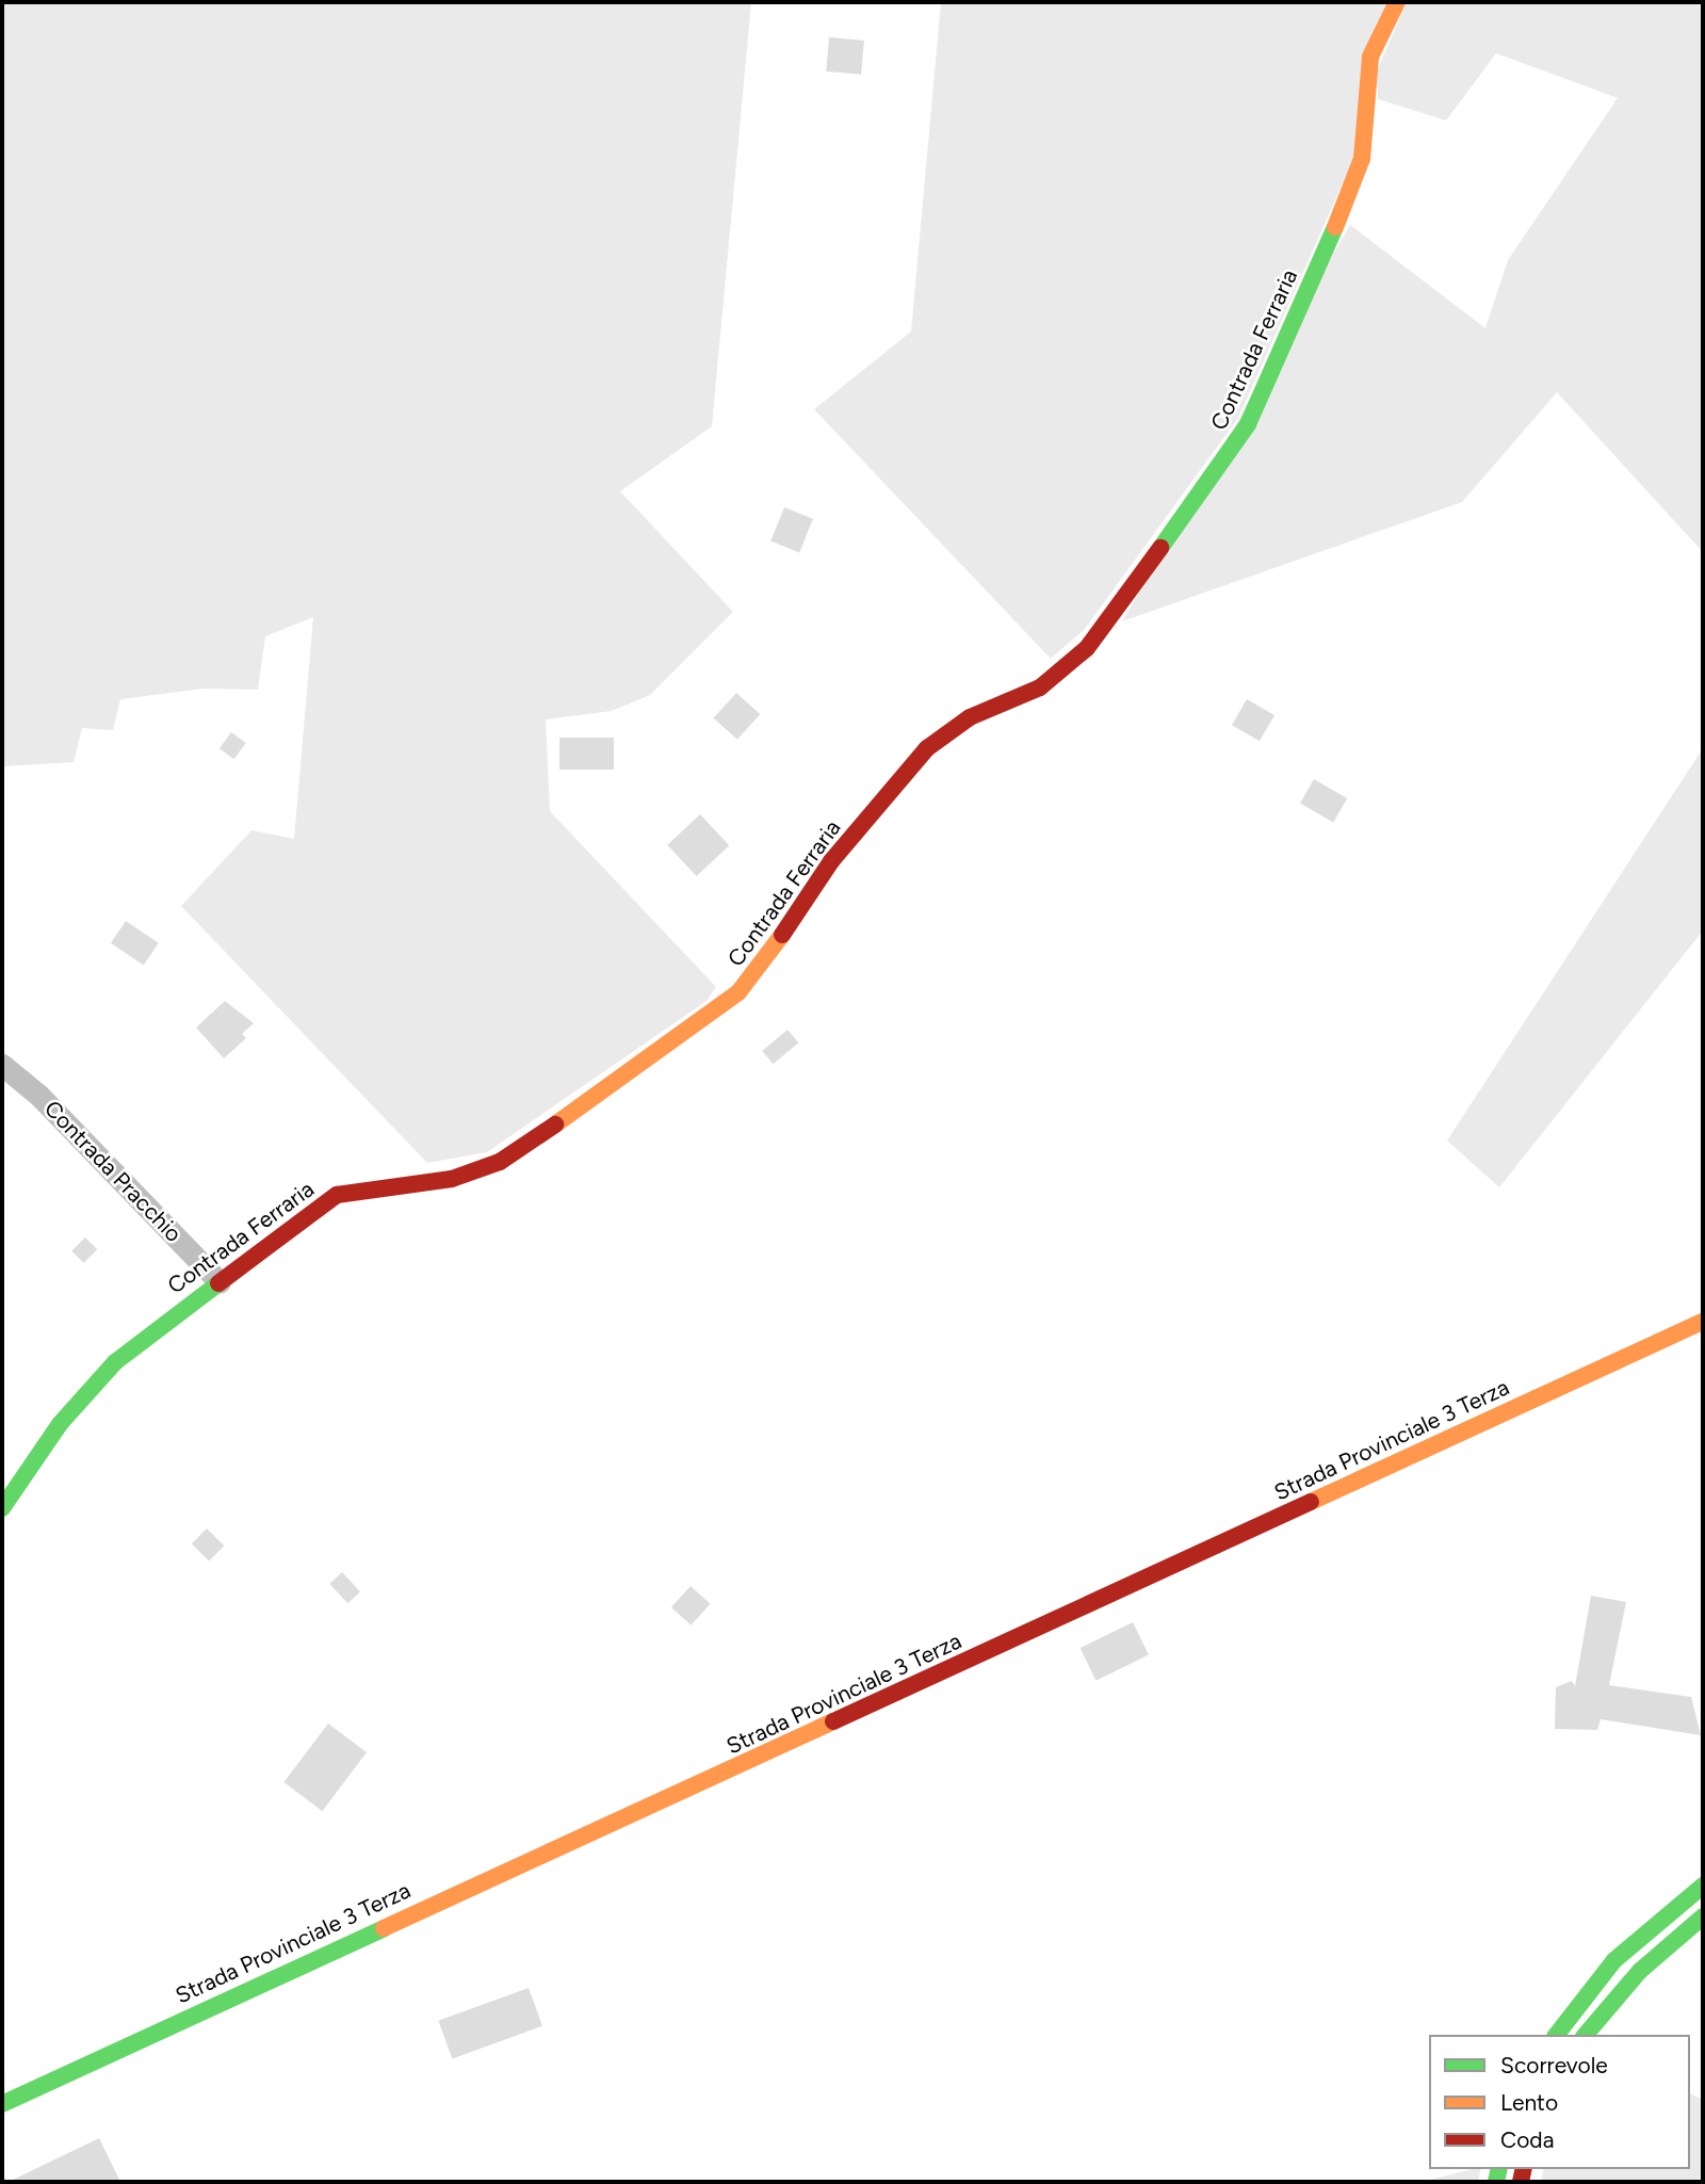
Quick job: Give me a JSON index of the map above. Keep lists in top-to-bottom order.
{
  "streets": {
    "street": ["Contrada Ferraria", "Contrada Pracchio", "Strada Provinciale 3 Terza"]
  },
  "crossings": [
    ["Contrada Ferraria", "Contrada Pracchio"]
  ],
  "legend": ["Scorrevole", "Lento", "Coda"]
}
